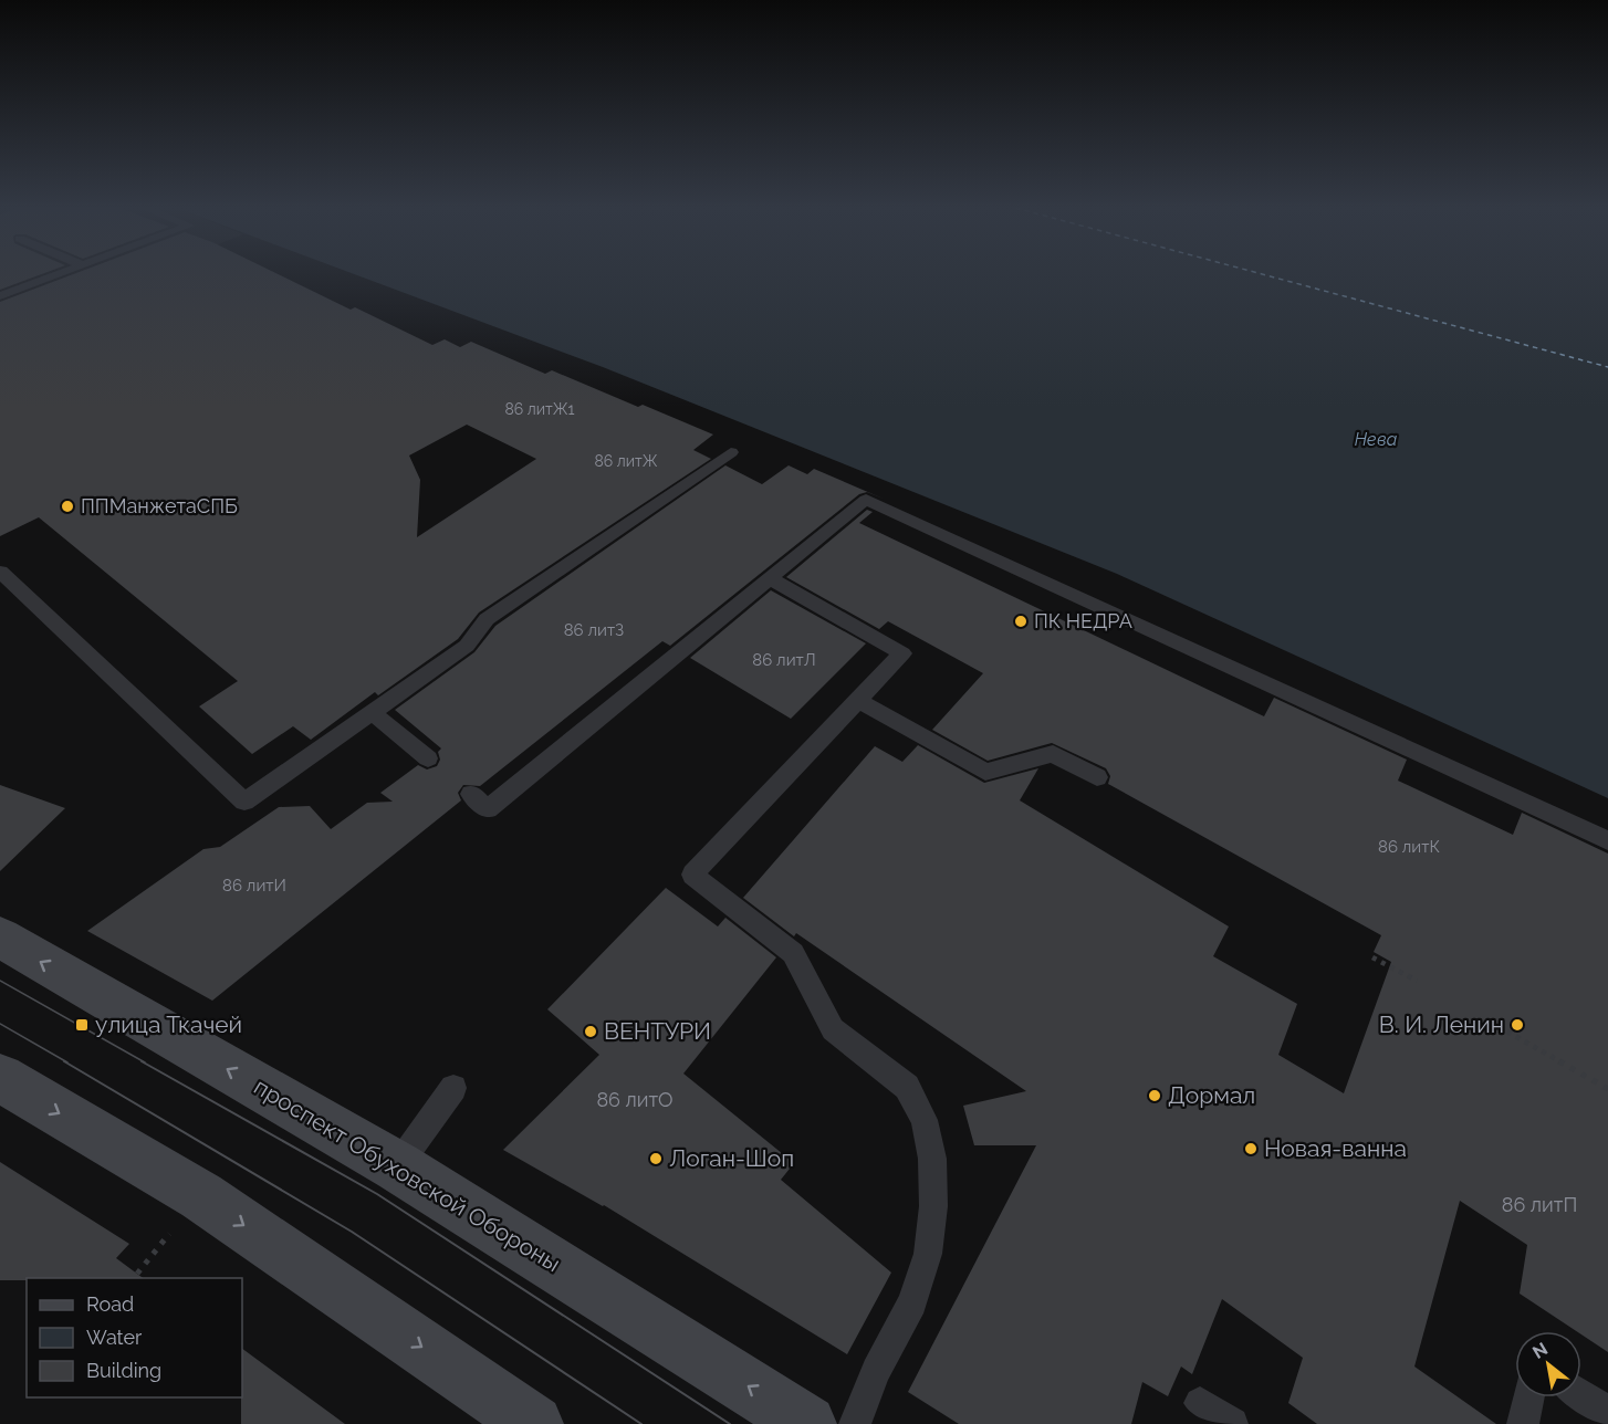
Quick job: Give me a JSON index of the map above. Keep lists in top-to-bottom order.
{
  "streets": {
    "main road": ["проспект Обуховской Обороны"]
  },
  "water": ["Нева"],
  "places": {
    "other": [
      "ППМанжетаСПБ",
      "ПК НЕДРА",
      "В. И. Ленин",
      "ВЕНТУРИ",
      "Дормал",
      "Новая-ванна",
      "Логан-Шоп"
    ],
    "transit": ["улица Ткачей"]
  },
  "house_numbers": [
    "86 литЖ1",
    "86 литЖ",
    "86 литЗ",
    "86 литЛ",
    "86 литК",
    "86 литИ",
    "86 литО",
    "86 литП"
  ],
  "legend": ["Road", "Water", "Building"],
  "north": "top left"
}
